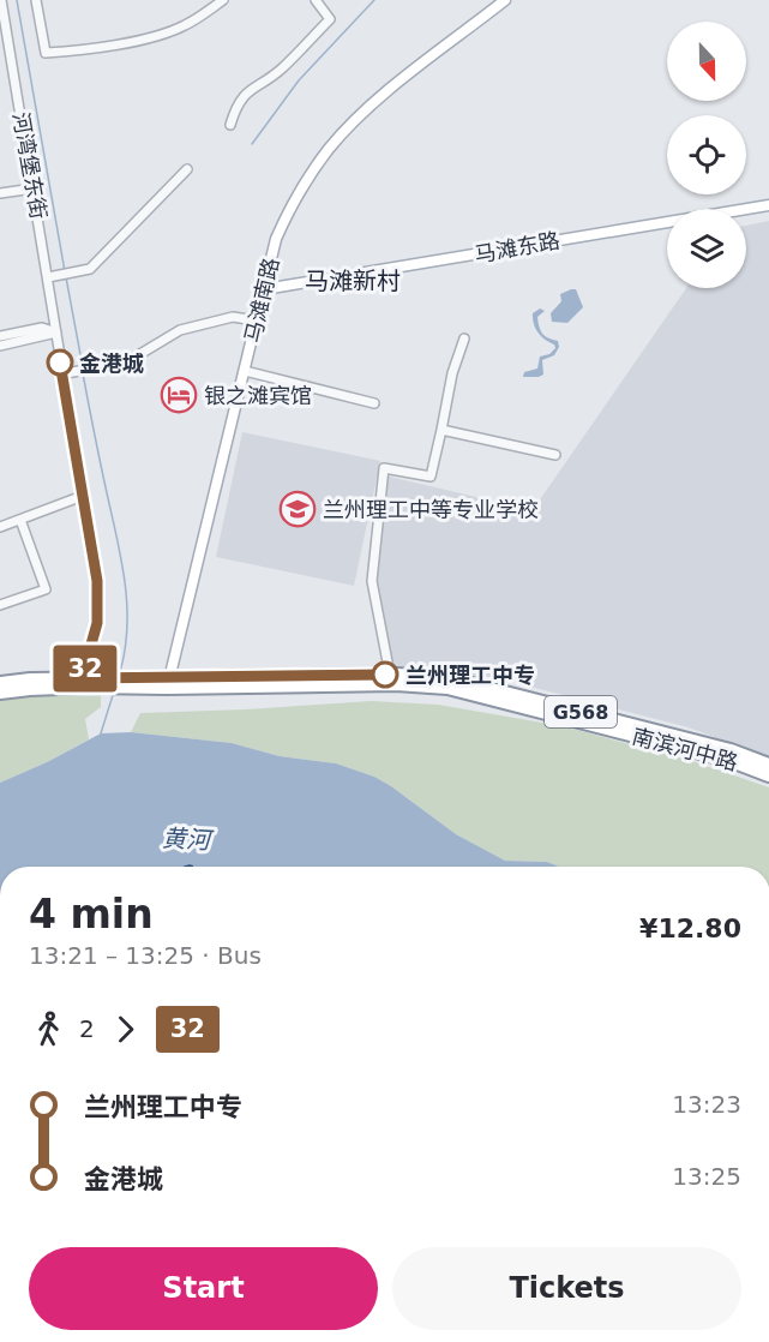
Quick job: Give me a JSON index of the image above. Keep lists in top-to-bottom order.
{
  "streets": {
    "highway": ["G568", "南滨河中路"],
    "main road": ["马滩东路", "马滩南路"],
    "street": ["河湾堡东街"]
  },
  "crossings": [
    ["河湾堡东街", "南滨河中路"],
    ["马滩东路", "马滩南路"],
    ["马滩南路", "南滨河中路"]
  ],
  "districts": ["马滩新村"],
  "water": ["黄河"],
  "places": {
    "other": ["金港城", "兰州理工中专"],
    "hotel": ["银之滩宾馆"],
    "school or university": ["兰州理工中等专业学校"]
  },
  "lines": ["bus line 32"],
  "north": "bottom",
  "page": {
    "on_map": "32",
    "heading": ["4 min", "13:21 – 13:25 · Bus", "¥12.80"],
    "legs": ["2", "32"],
    "list": [
      {
        "name": "兰州理工中专",
        "value": "13:23"
      },
      {
        "name": "金港城",
        "value": "13:25"
      }
    ],
    "buttons": ["Start", "Tickets"]
  }
}
